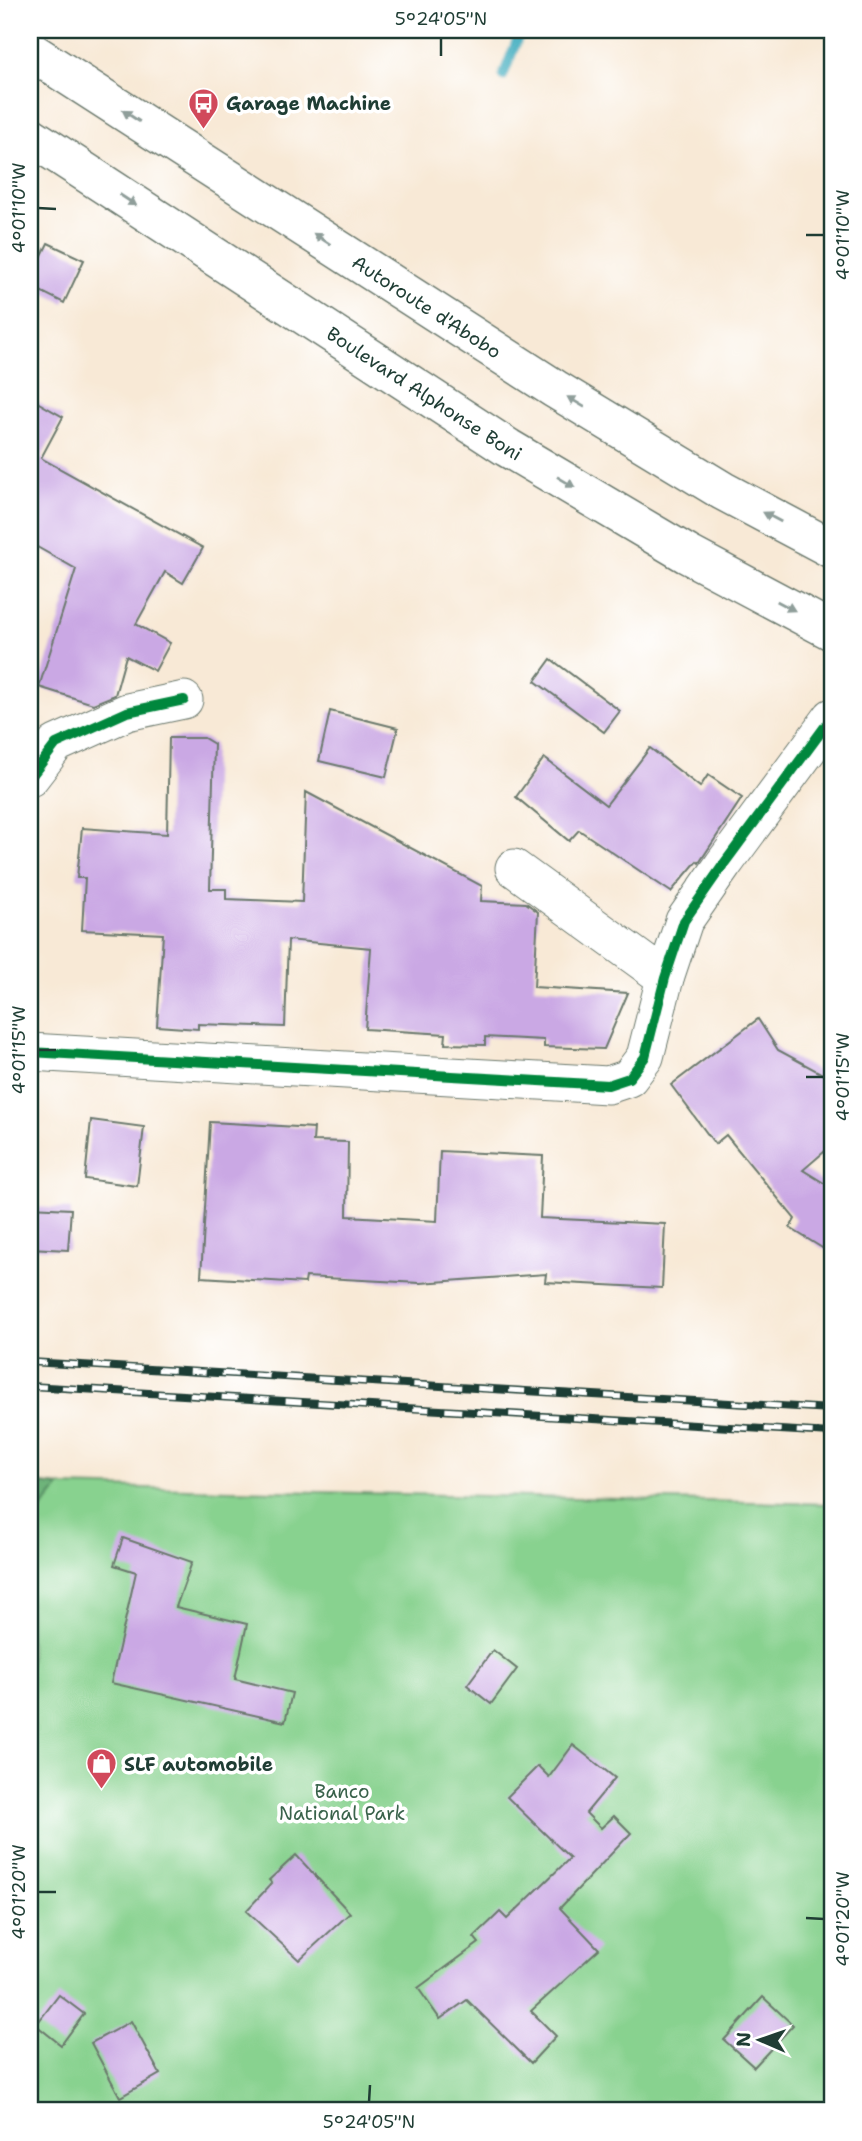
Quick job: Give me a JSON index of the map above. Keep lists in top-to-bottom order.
{
  "streets": {
    "main road": ["Autoroute d'Abobo", "Boulevard Alphonse Boni"]
  },
  "one_way": ["Autoroute d'Abobo", "Boulevard Alphonse Boni"],
  "parks": ["Banco National Park"],
  "places": {
    "bus stop": ["Garage Machine"],
    "shop": ["SLF automobile"]
  },
  "north": "left",
  "coordinates": [
    "5°24'05\"N",
    "4°01'10\"W",
    "4°01'15\"W",
    "4°01'20\"W"
  ]
}
